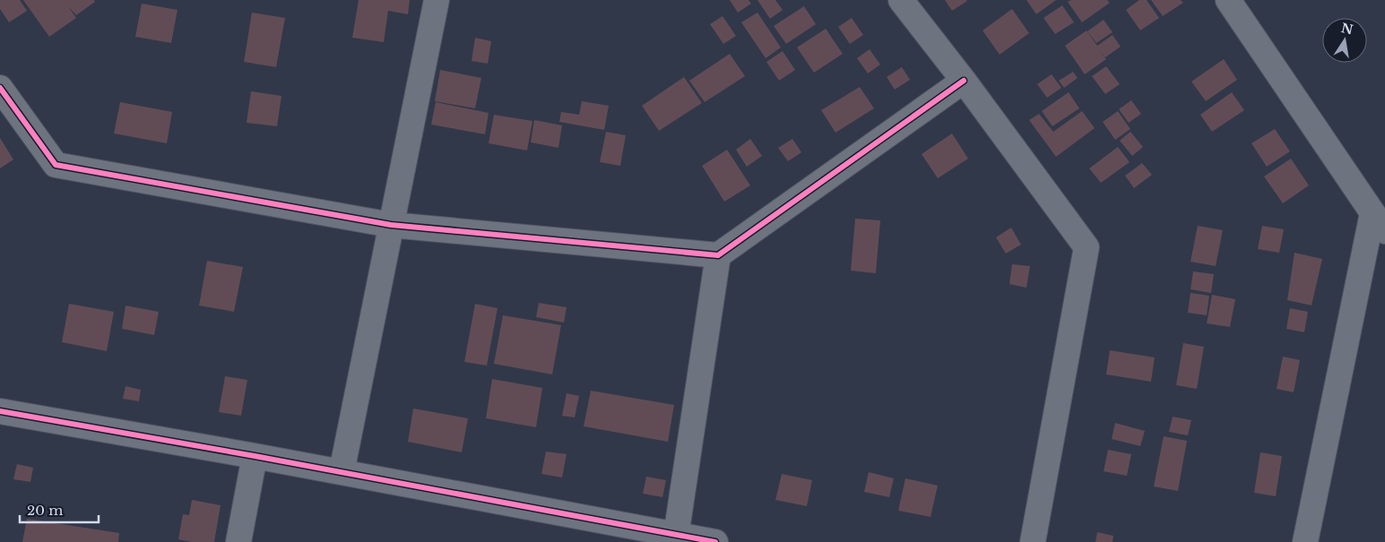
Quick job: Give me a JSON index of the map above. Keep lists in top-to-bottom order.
{
  "scale_bar": "20 m",
  "north": "top"
}
